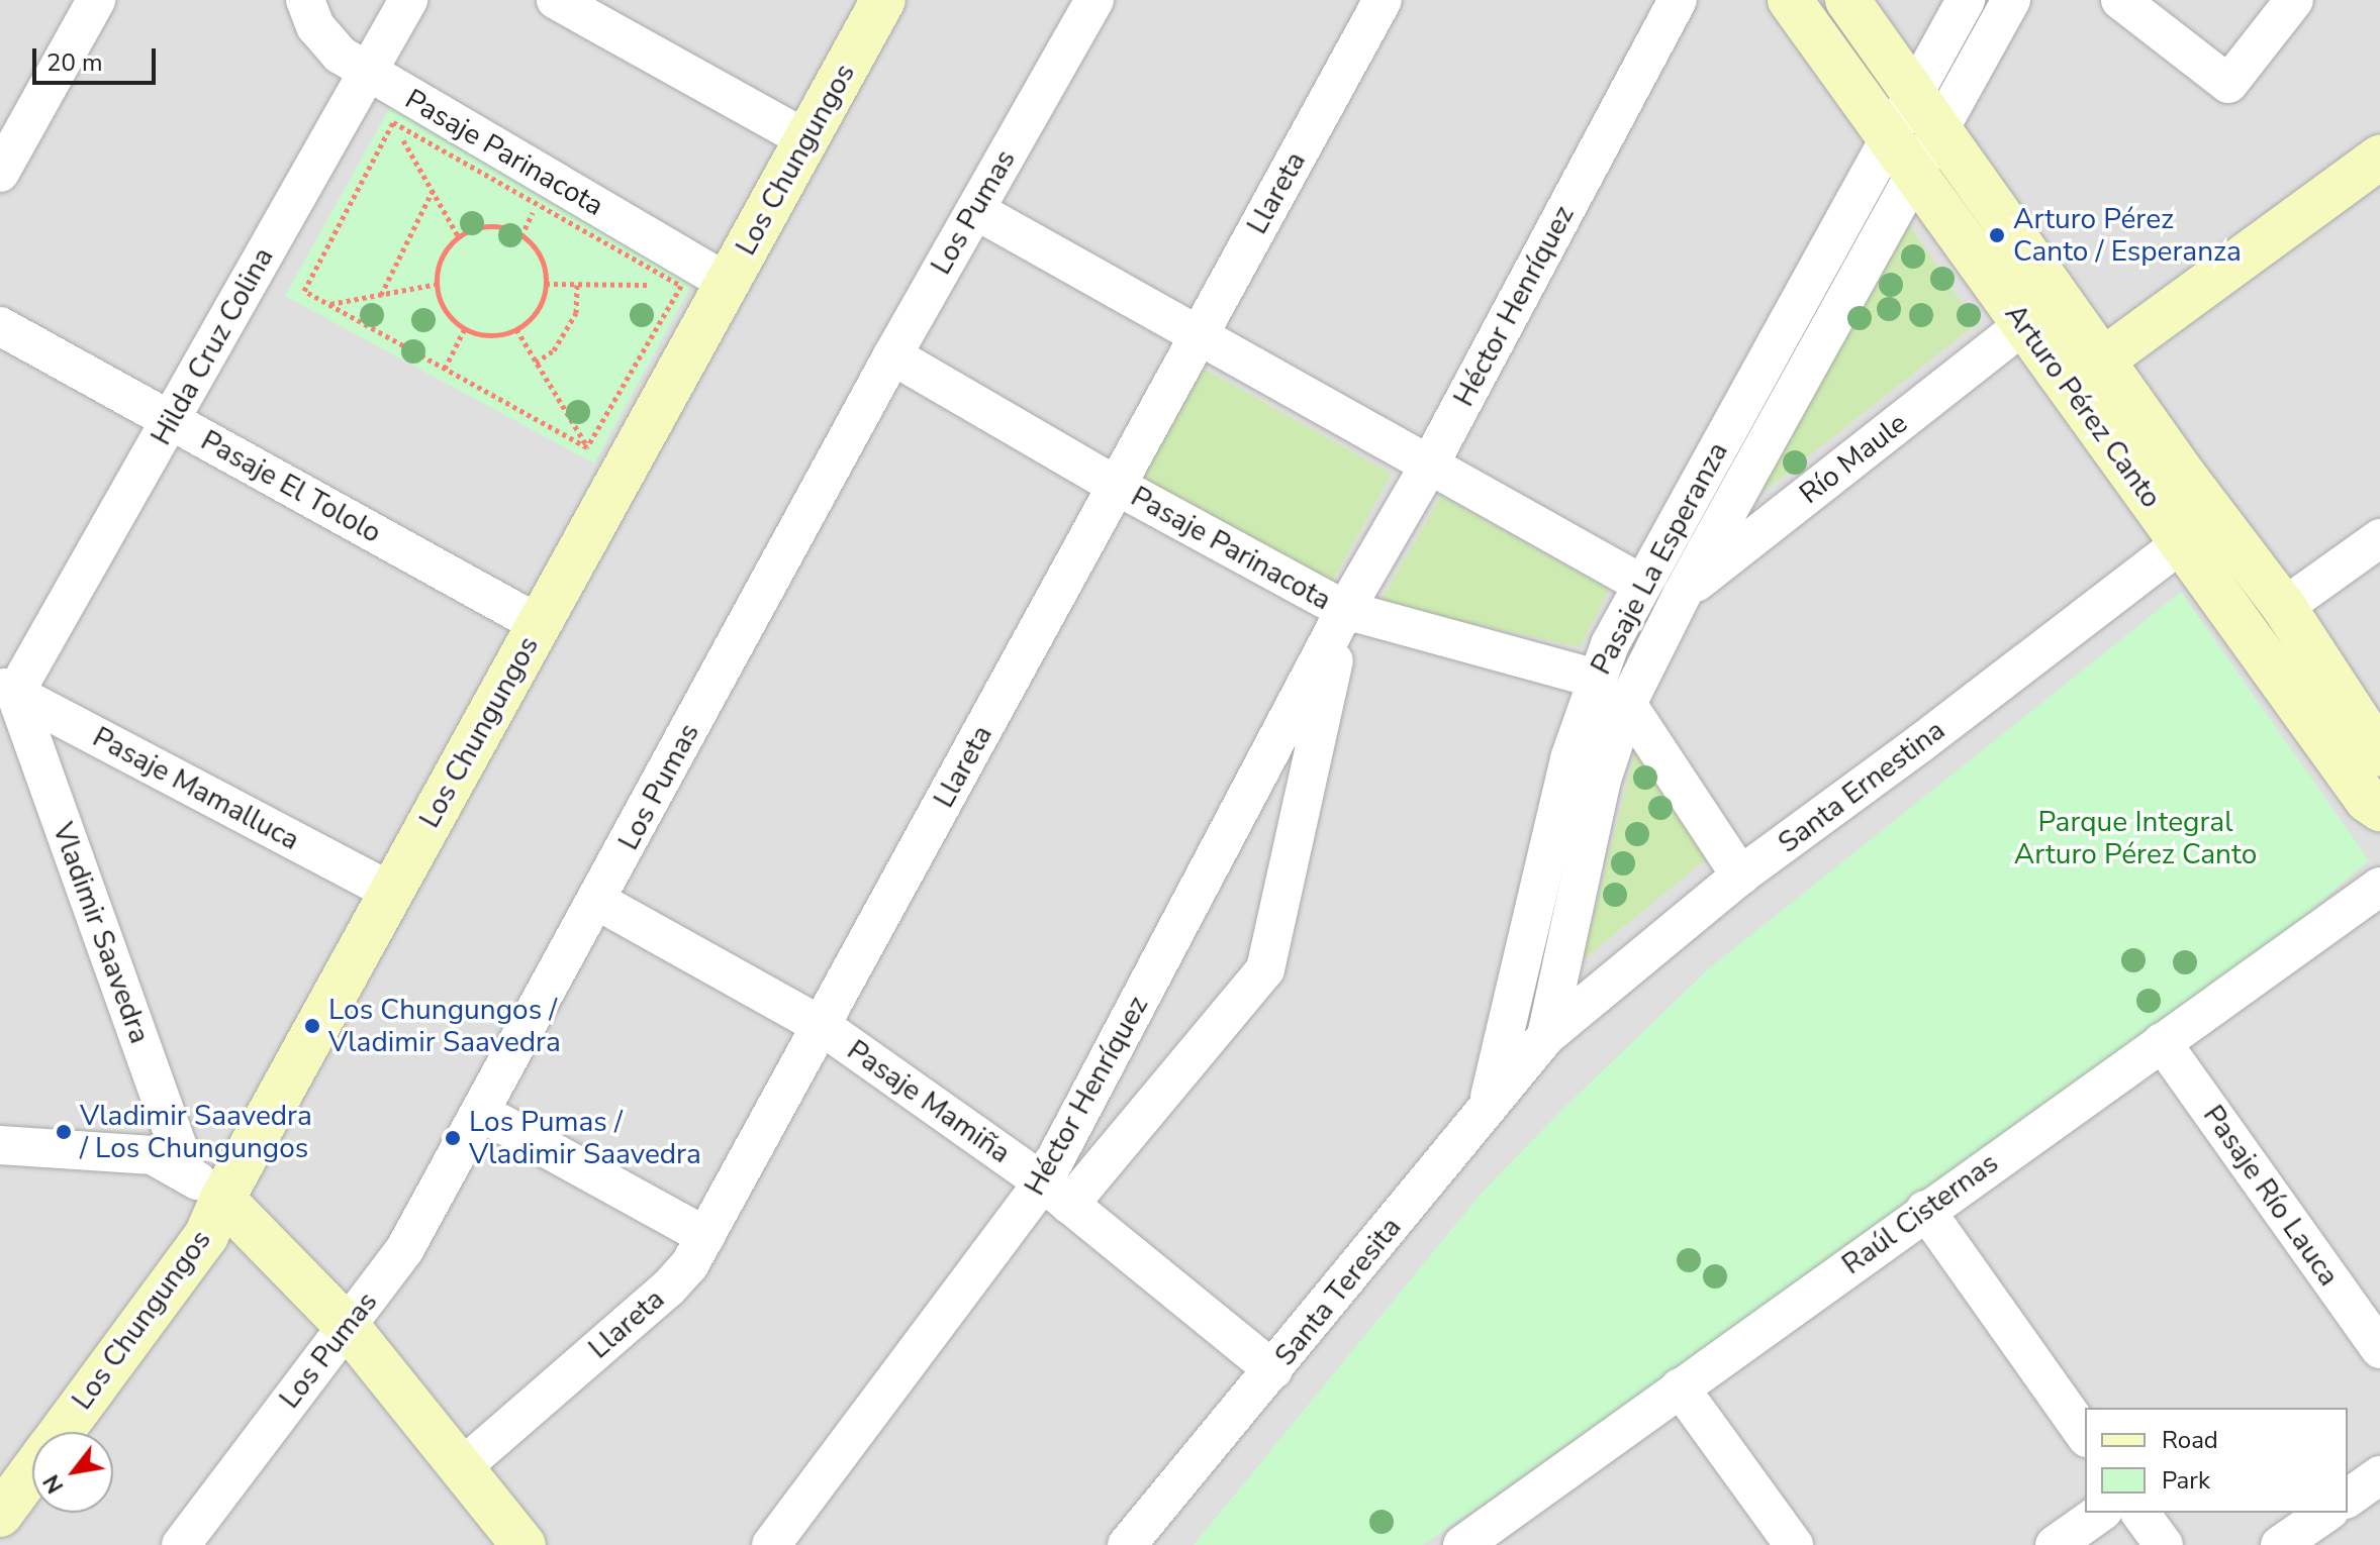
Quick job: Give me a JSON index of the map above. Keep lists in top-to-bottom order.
{
  "streets": {
    "street": [
      "Pasaje Parinacota",
      "Los Chungungos",
      "Llareta",
      "Los Pumas",
      "Héctor Henríquez",
      "Hilda Cruz Colina",
      "Arturo Pérez Canto",
      "Río Maule",
      "Pasaje El Tololo",
      "Pasaje La Esperanza",
      "Santa Ernestina",
      "Pasaje Mamalluca",
      "Vladimir Saavedra",
      "Pasaje Mamiña",
      "Pasaje Río Lauca",
      "Raúl Cisternas",
      "Santa Teresita"
    ]
  },
  "crossings": [
    ["Pasaje Parinacota", "Los Chungungos"],
    ["Pasaje Parinacota", "Llareta"],
    ["Pasaje Parinacota", "Los Pumas"],
    ["Pasaje Parinacota", "Héctor Henríquez"],
    ["Pasaje Parinacota", "Hilda Cruz Colina"],
    ["Pasaje Parinacota", "Pasaje La Esperanza"],
    ["Los Chungungos", "Pasaje El Tololo"],
    ["Los Chungungos", "Pasaje Mamalluca"],
    ["Llareta", "Pasaje Mamiña"],
    ["Los Pumas", "Pasaje Mamiña"],
    ["Héctor Henríquez", "Pasaje Mamiña"],
    ["Hilda Cruz Colina", "Pasaje El Tololo"],
    ["Hilda Cruz Colina", "Pasaje Mamalluca"],
    ["Hilda Cruz Colina", "Vladimir Saavedra"],
    ["Arturo Pérez Canto", "Río Maule"],
    ["Arturo Pérez Canto", "Pasaje La Esperanza"],
    ["Arturo Pérez Canto", "Santa Ernestina"],
    ["Río Maule", "Pasaje La Esperanza"],
    ["Pasaje La Esperanza", "Santa Ernestina"],
    ["Pasaje La Esperanza", "Santa Teresita"],
    ["Santa Ernestina", "Santa Teresita"],
    ["Pasaje Mamalluca", "Vladimir Saavedra"],
    ["Pasaje Mamiña", "Santa Teresita"],
    ["Pasaje Río Lauca", "Raúl Cisternas"]
  ],
  "parks": ["Parque Integral Arturo Pérez Canto"],
  "places": [
    "Arturo Pérez Canto / Esperanza",
    "Los Chungungos / Vladimir Saavedra",
    "Vladimir Saavedra / Los Chungungos",
    "Los Pumas / Vladimir Saavedra"
  ],
  "legend": ["Road", "Park"],
  "scale_bar": "20 m",
  "north": "bottom left"
}
